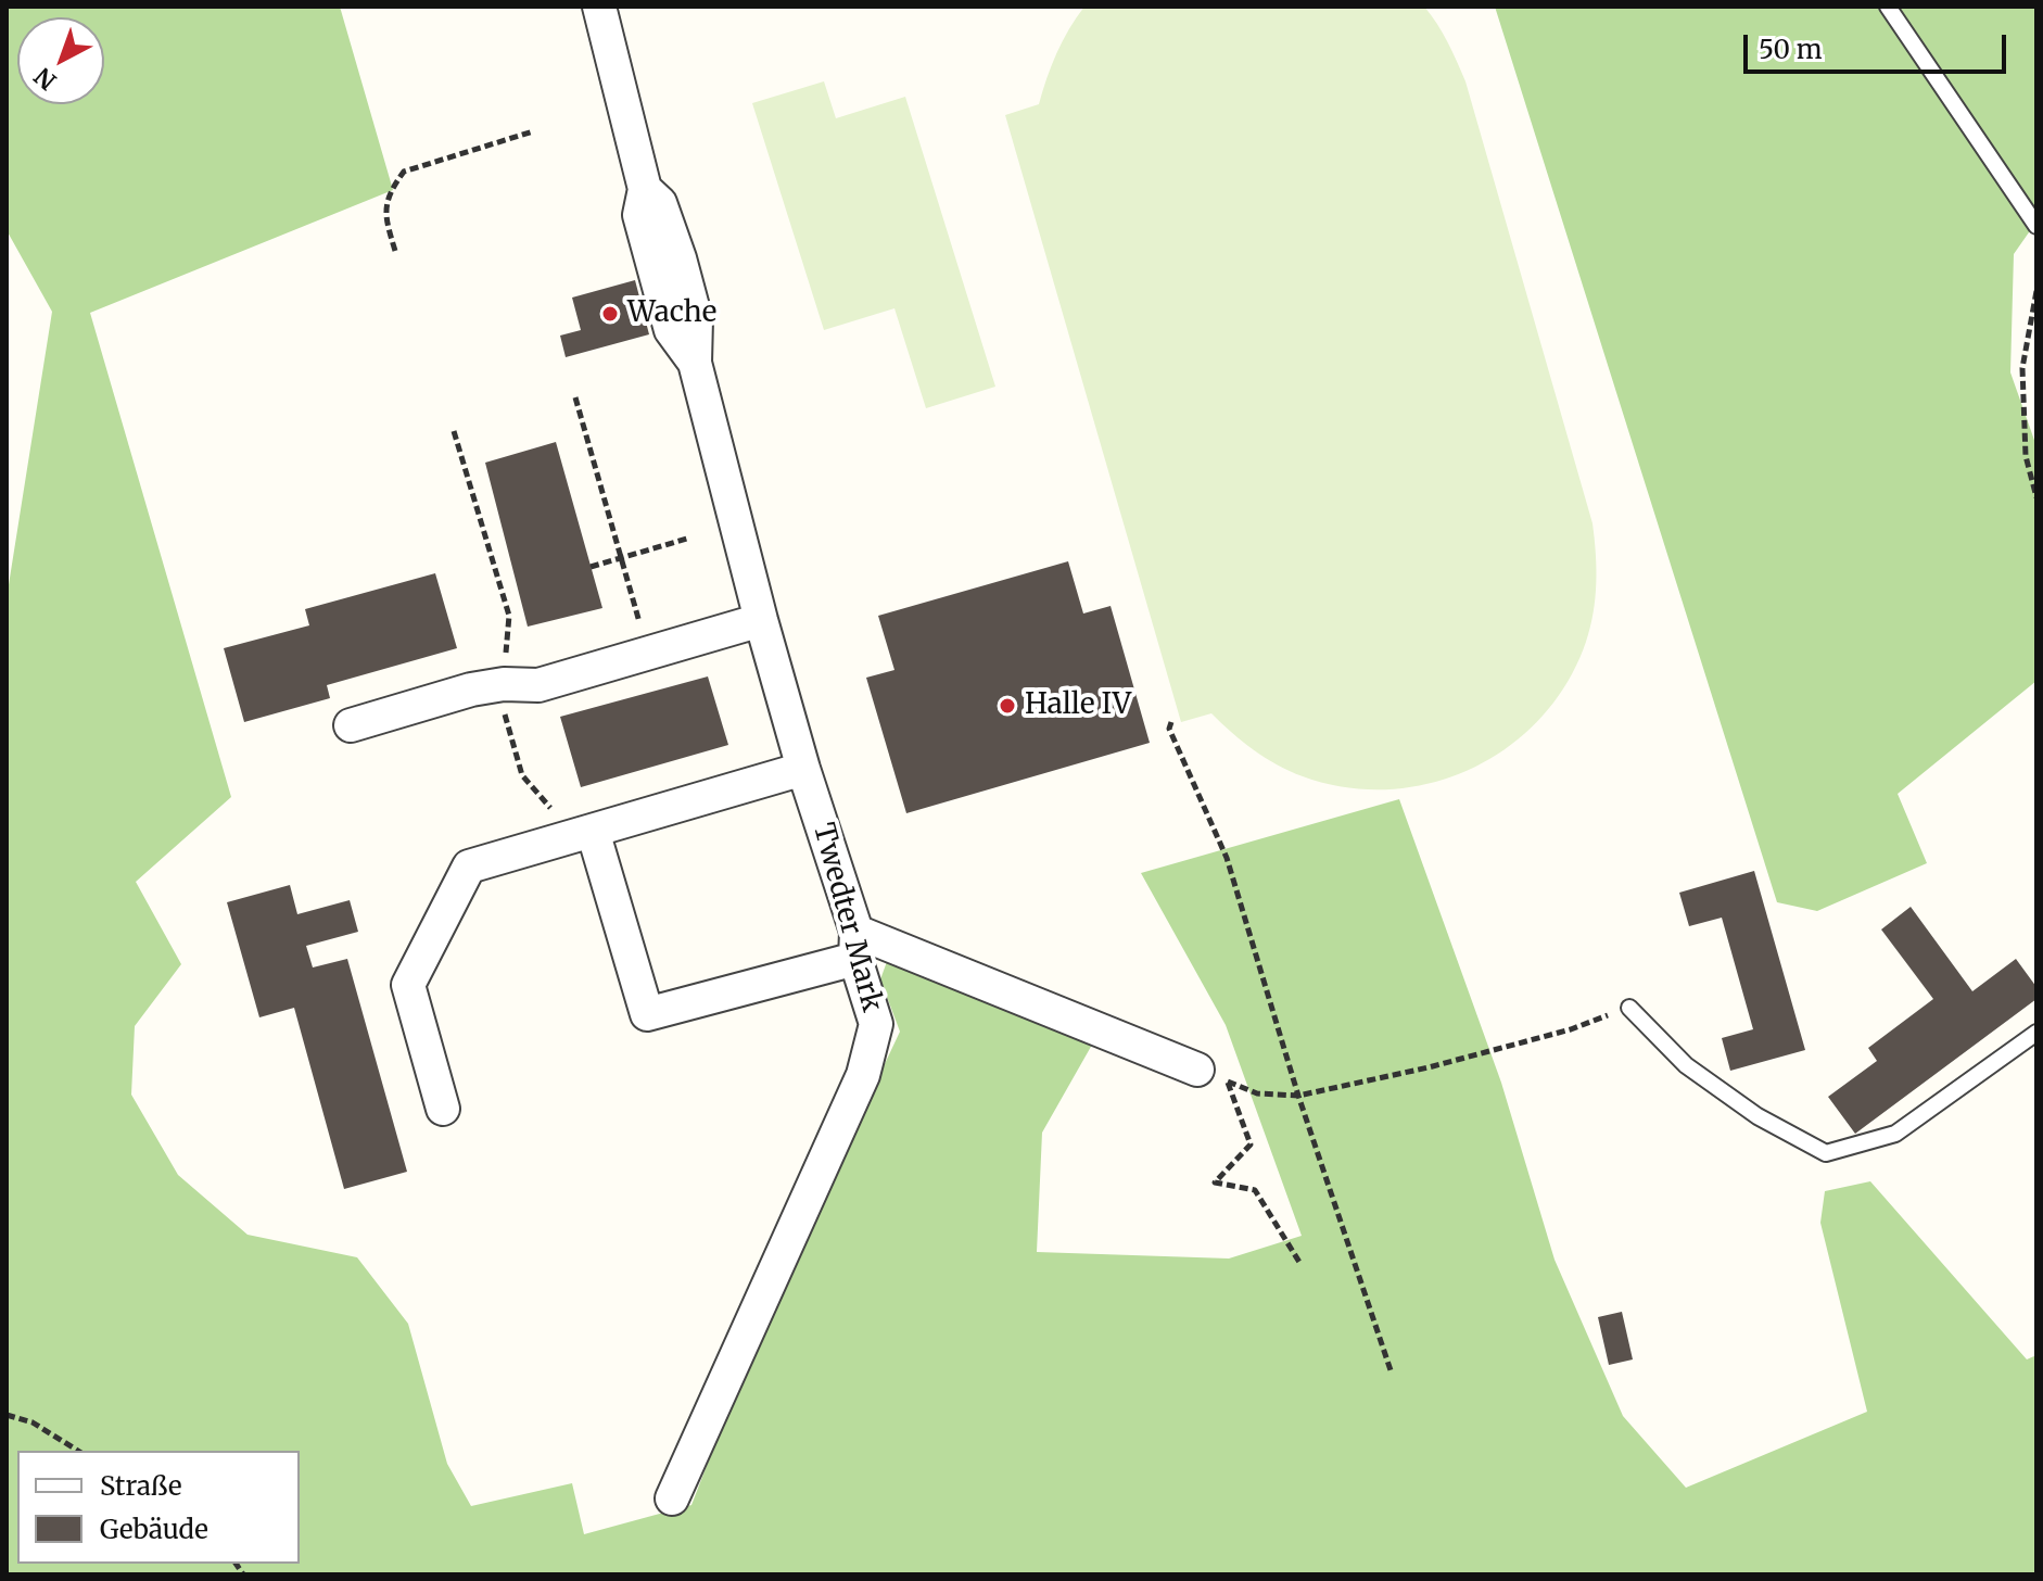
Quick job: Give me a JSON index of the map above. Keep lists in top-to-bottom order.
{
  "streets": {
    "street": ["Twedter Mark"]
  },
  "places": ["Wache", "Halle IV"],
  "legend": ["Straße", "Gebäude"],
  "scale_bar": "50 m",
  "north": "bottom left"
}
